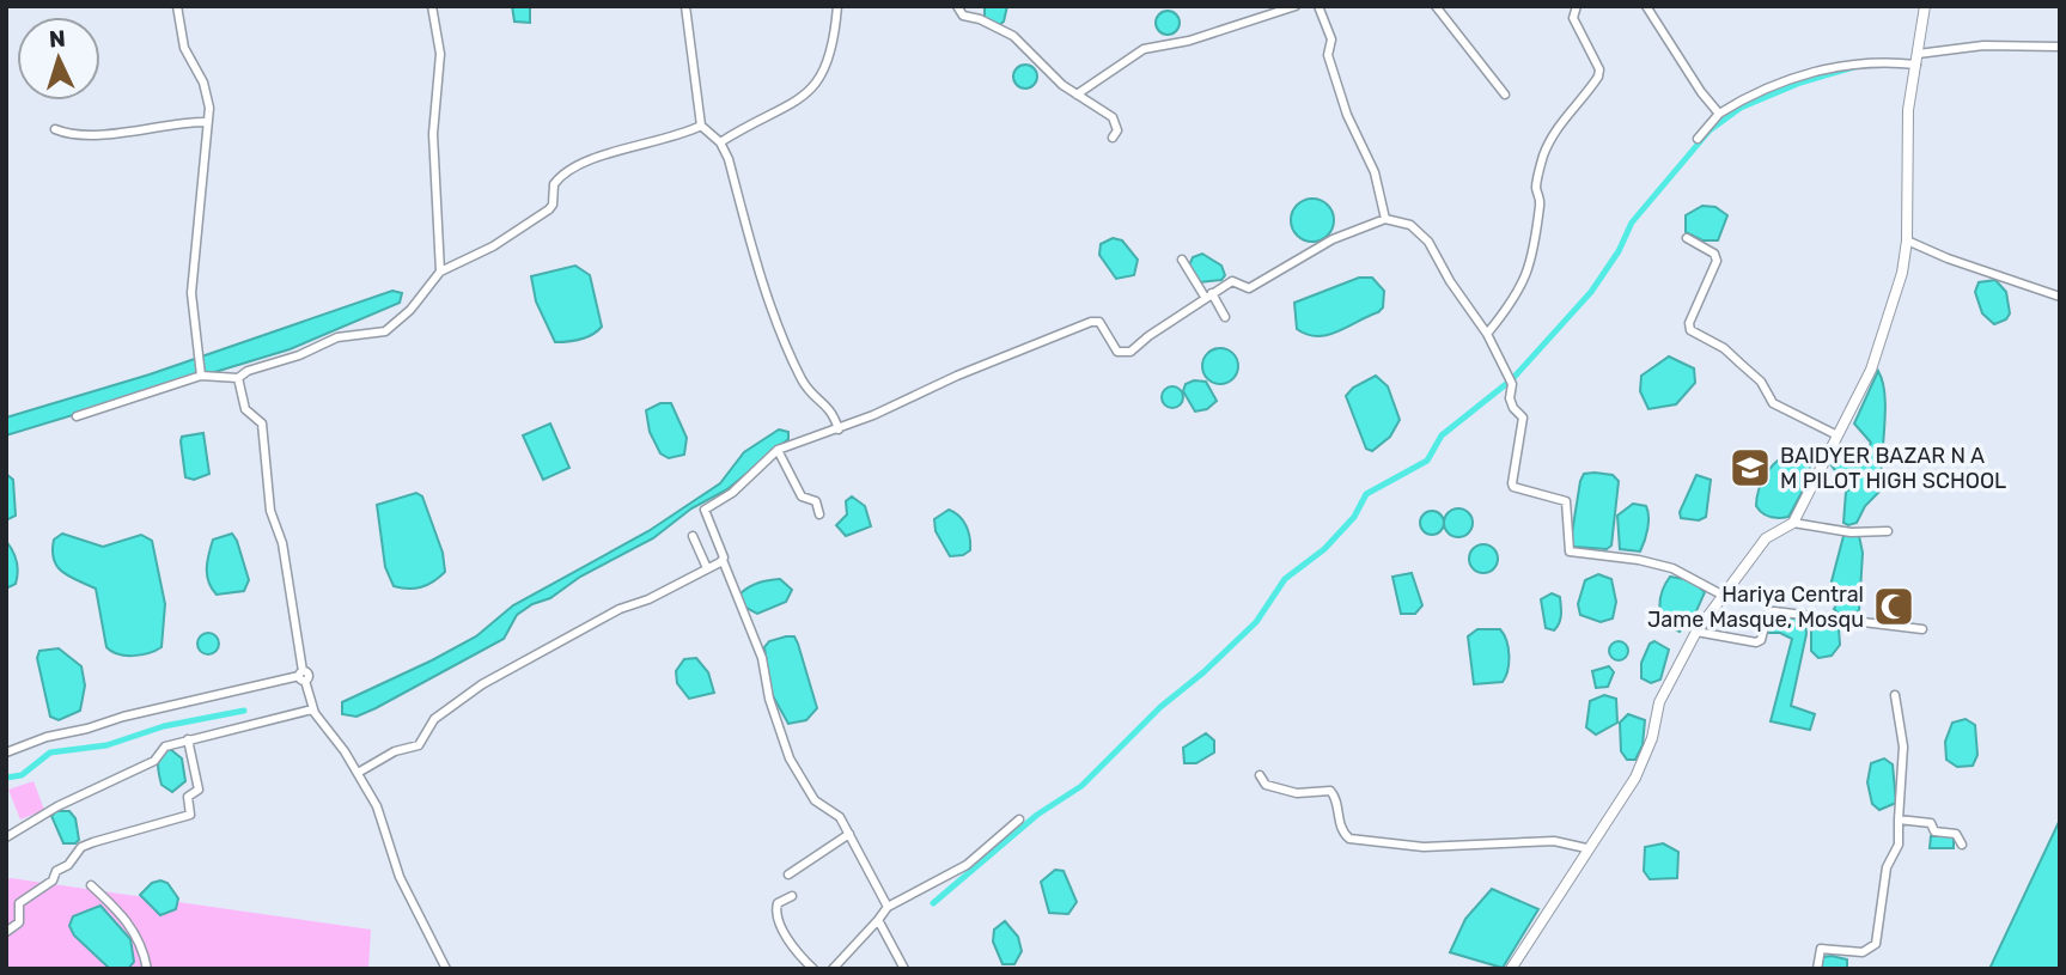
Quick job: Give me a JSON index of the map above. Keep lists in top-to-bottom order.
{
  "places": {
    "school or university": ["BAIDYER BAZAR N A M PILOT HIGH SCHOOL"],
    "mosque": ["Hariya Central Jame Masque, Mosqu"]
  },
  "north": "top"
}
